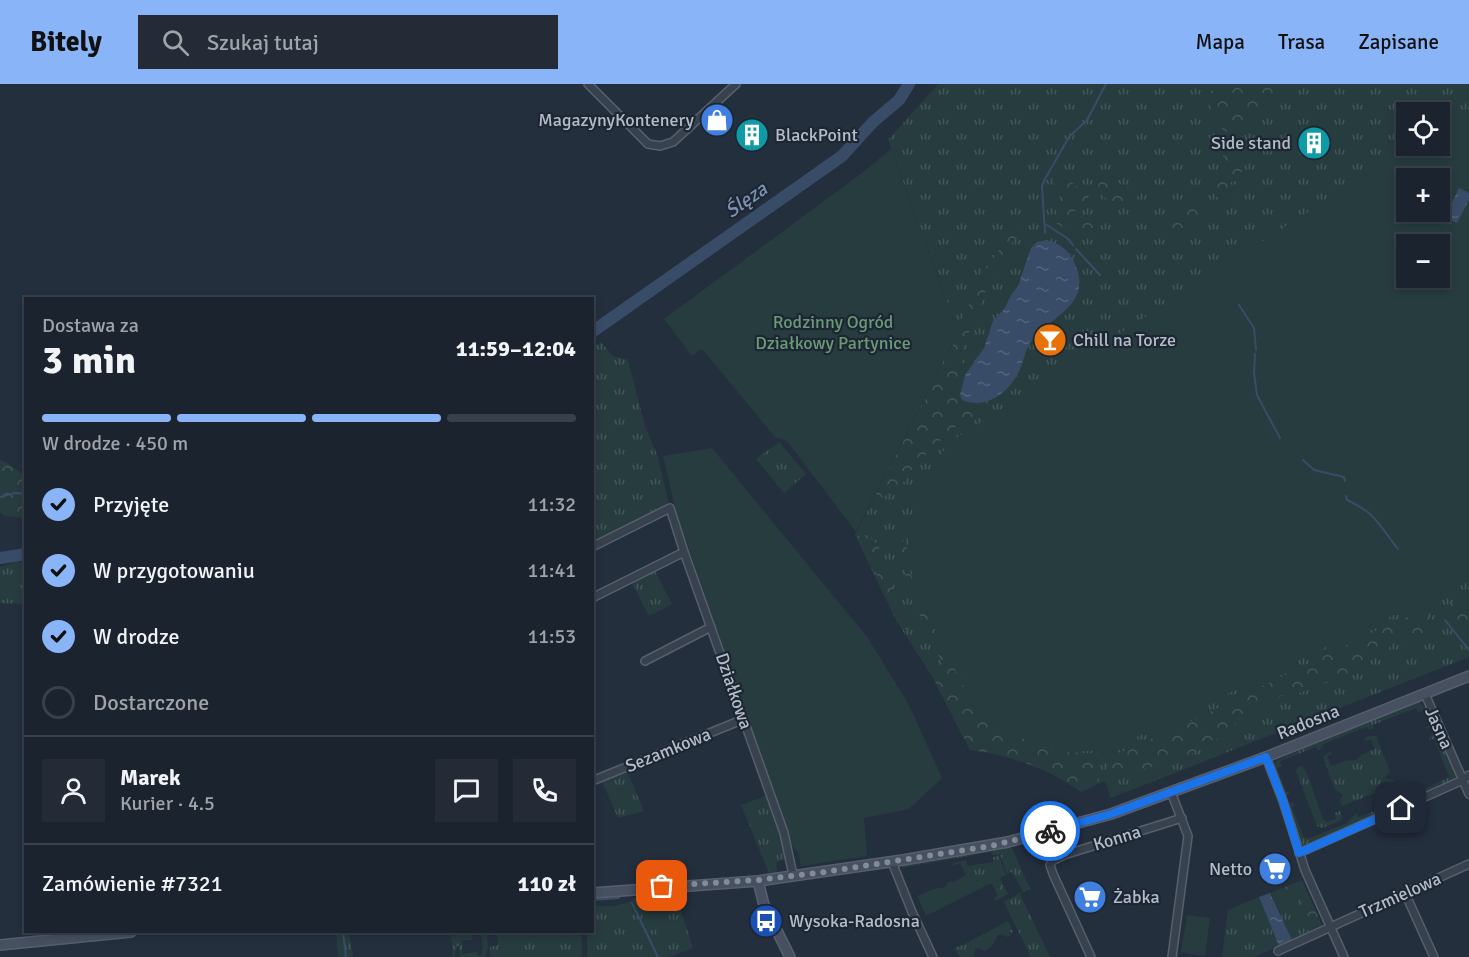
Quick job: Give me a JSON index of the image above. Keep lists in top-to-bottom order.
{
  "streets": {
    "street": [
      "Działkowa",
      "Radosna",
      "Jasna",
      "Sezamkowa",
      "Konna",
      "Trzmielowa"
    ]
  },
  "crossings": [
    ["Działkowa", "Radosna"],
    ["Działkowa", "Sezamkowa"],
    ["Radosna", "Jasna"]
  ],
  "water": ["Ślęza"],
  "parks": ["Rodzinny Ogród Działkowy Partynice"],
  "places": {
    "shop": ["MagazynyKontenery"],
    "building": ["BlackPoint", "Side stand"],
    "bar": ["Chill na Torze"],
    "supermarket": ["Netto", "Żabka"],
    "bus stop": ["Wysoka-Radosna"]
  },
  "page": {
    "header": "Bitely",
    "search": "Szukaj tutaj",
    "nav": ["Mapa", "Trasa", "Zapisane"],
    "map_buttons": ["+", "−"],
    "heading": ["3 min", "Dostawa za", "11:59–12:04"],
    "panel": [
      "Marek",
      "Kurier · 4.5",
      "Zamówienie #7321",
      "110 zł"
    ],
    "bar": "W drodze · 450 m",
    "list": [
      ["Przyjęte", "11:32"],
      ["W przygotowaniu", "11:41"],
      ["W drodze", "11:53"],
      "Dostarczone"
    ]
  }
}
